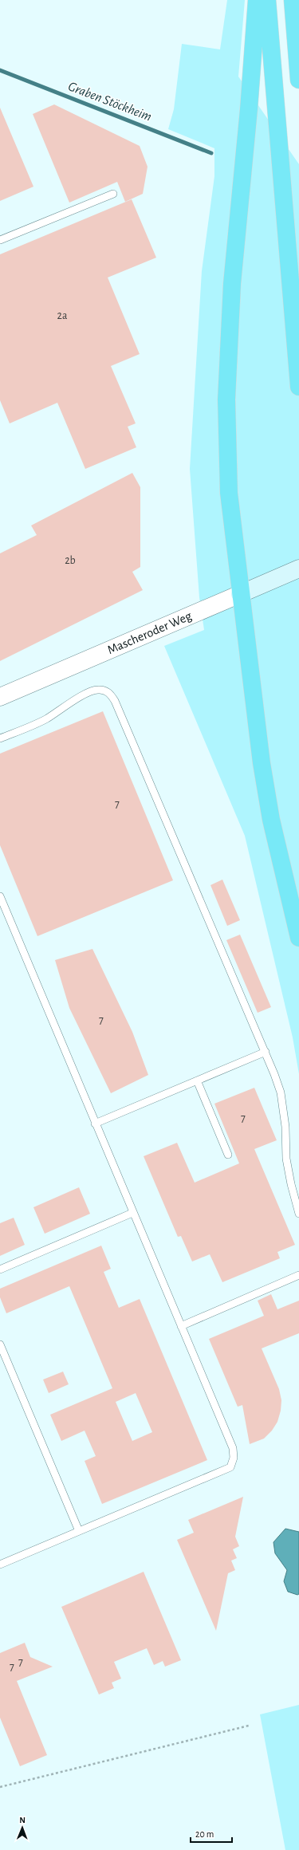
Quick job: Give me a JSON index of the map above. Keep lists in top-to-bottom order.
{
  "streets": {
    "main road": ["Mascheroder Weg"]
  },
  "water": ["Graben Stöckheim"],
  "house_numbers": [
    "2a",
    "2b",
    "7",
    "7",
    "7",
    "7",
    "7"
  ],
  "scale_bar": "20 m",
  "north": "top"
}
